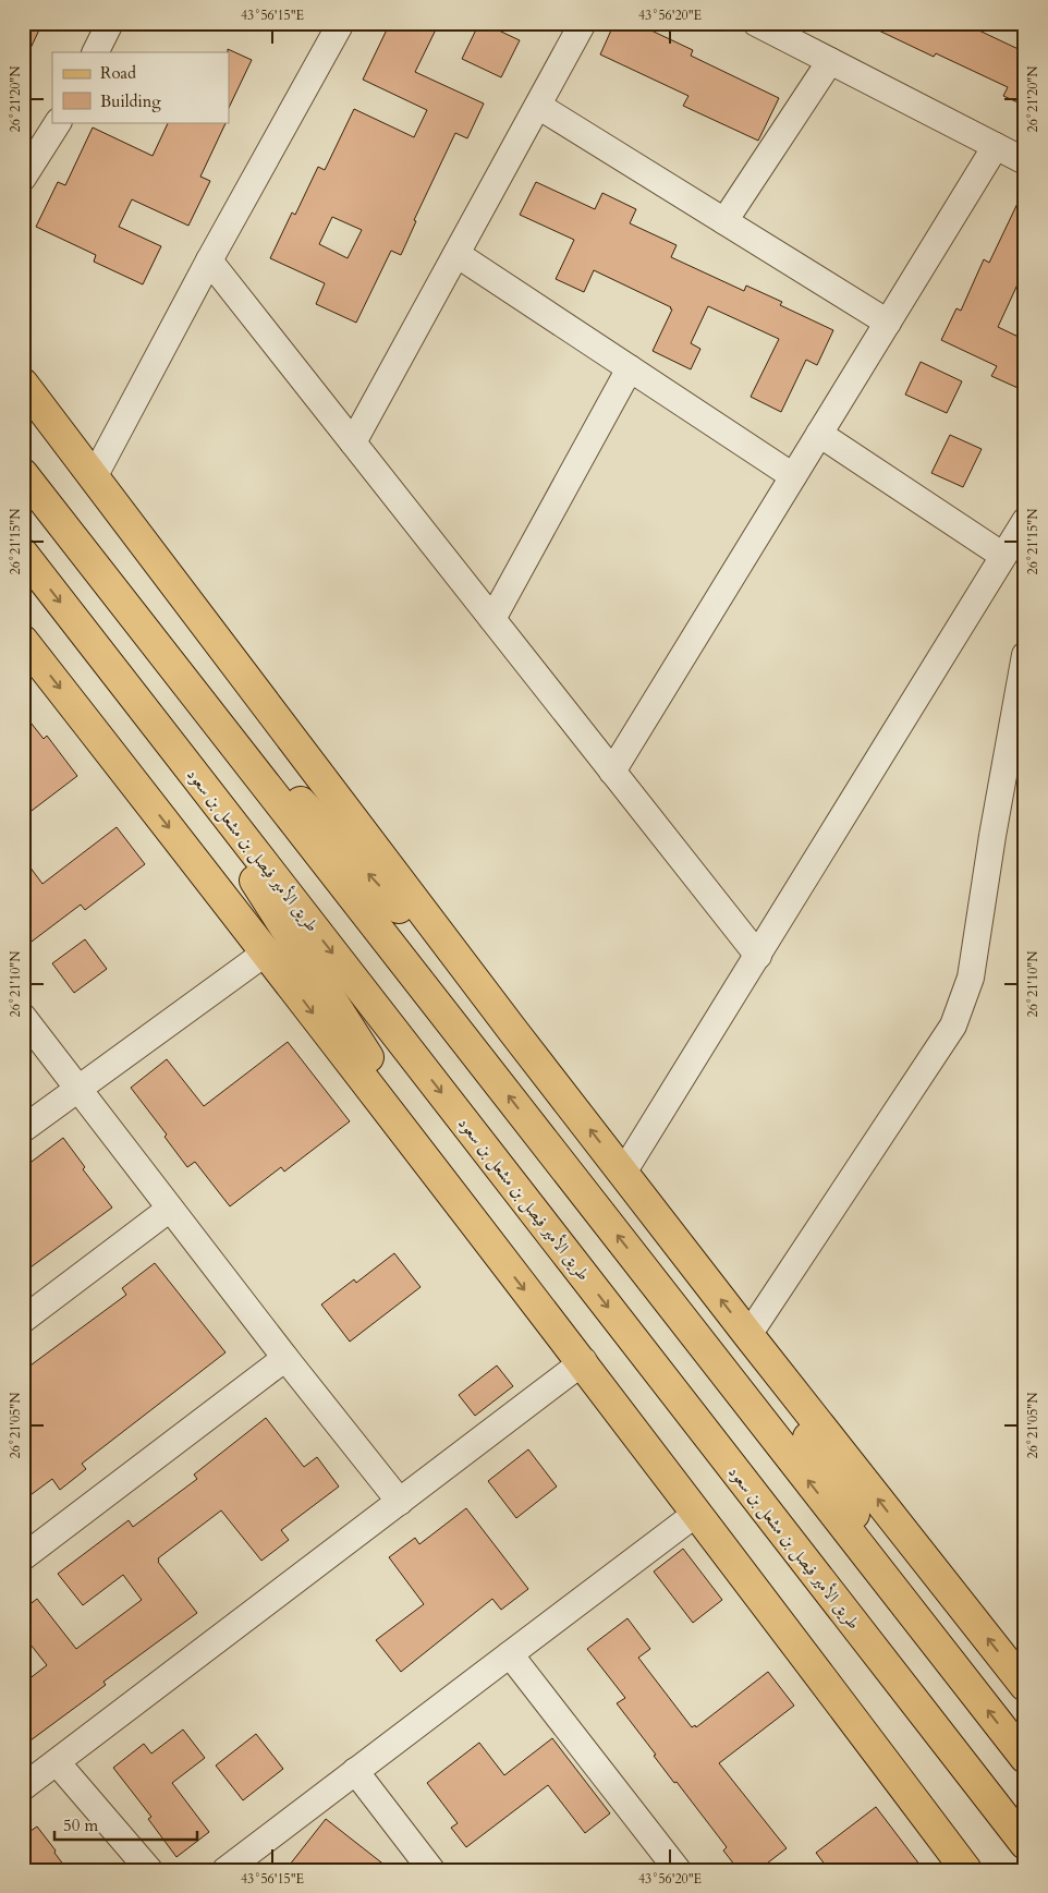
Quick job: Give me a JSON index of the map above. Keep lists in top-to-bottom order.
{
  "streets": {
    "main road": ["طريق الأمير فيصل بن مشعل بن سعود"]
  },
  "legend": ["Road", "Building"],
  "scale_bar": "50 m",
  "coordinates": [
    "43°56'15\"E",
    "43°56'20\"E",
    "26°21'20\"N",
    "26°21'15\"N",
    "26°21'10\"N",
    "26°21'05\"N"
  ]
}
